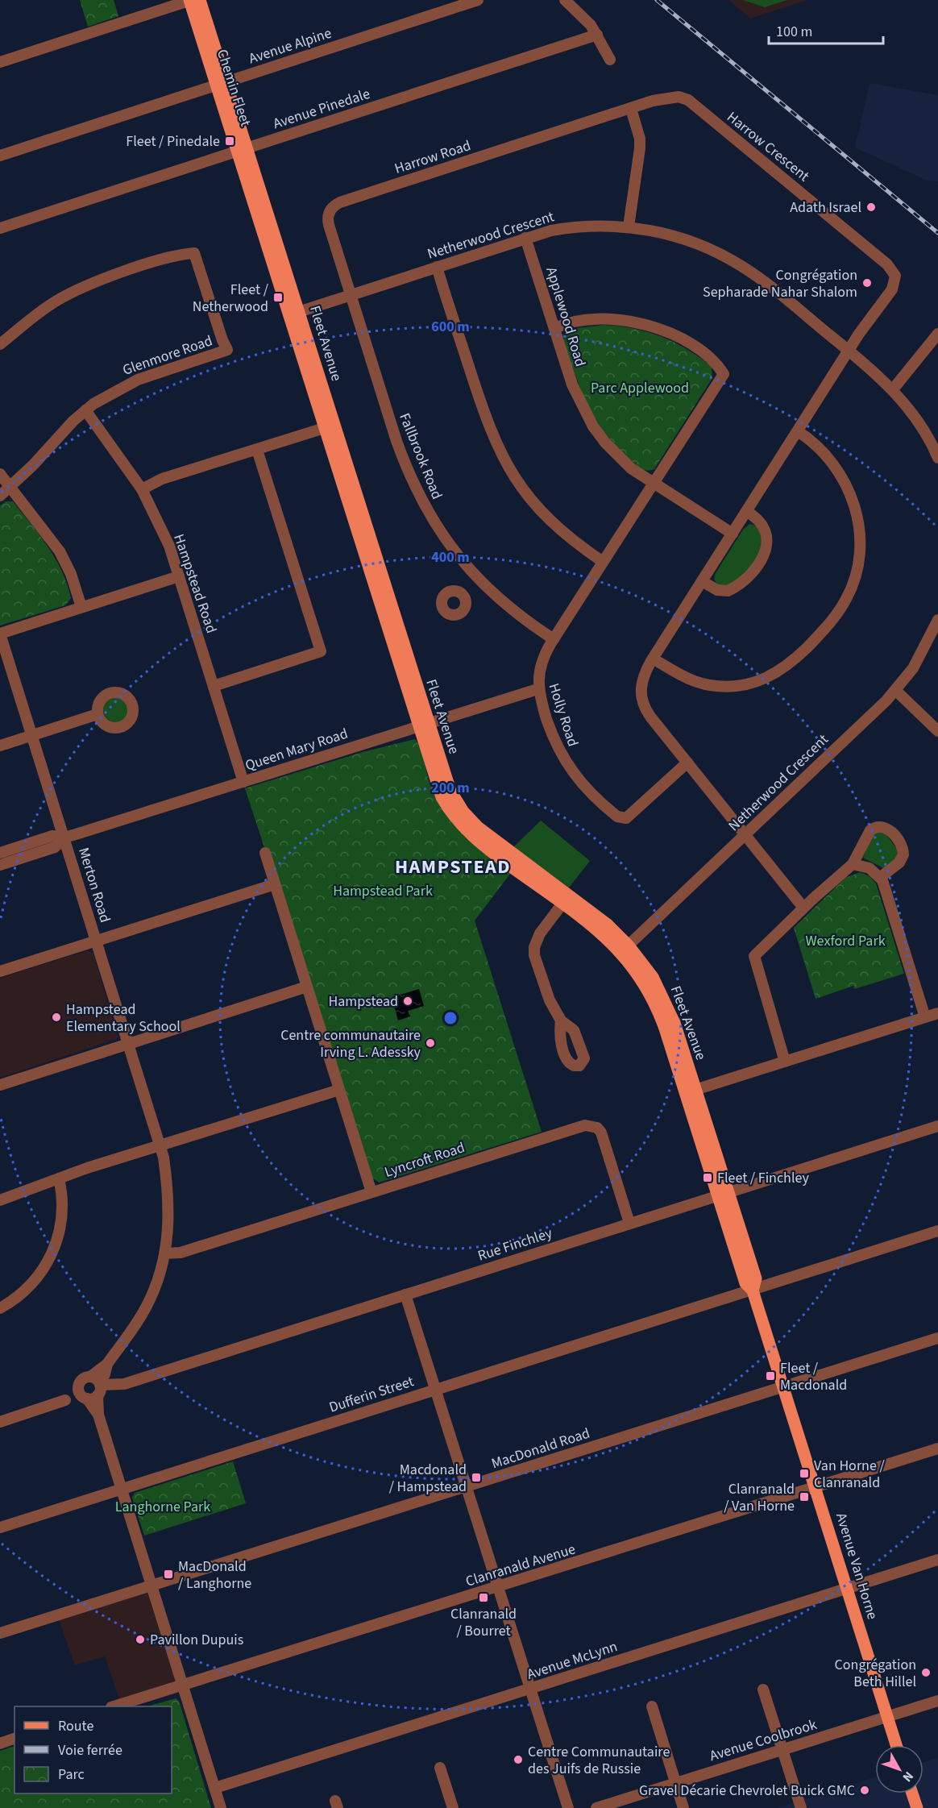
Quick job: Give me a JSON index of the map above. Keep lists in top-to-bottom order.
{
  "streets": {
    "main road": ["Chemin Fleet", "Fleet Avenue", "Avenue Van Horne"],
    "street": [
      "Avenue Alpine",
      "Avenue Pinedale",
      "Harrow Crescent",
      "Harrow Road",
      "Netherwood Crescent",
      "Applewood Road",
      "Glenmore Road",
      "Fallbrook Road",
      "Hampstead Road",
      "Holly Road",
      "Queen Mary Road",
      "Merton Road",
      "Lyncroft Road",
      "Rue Finchley",
      "Dufferin Street",
      "MacDonald Road",
      "Clanranald Avenue",
      "Avenue McLynn",
      "Avenue Coolbrook"
    ]
  },
  "crossings": [
    ["Avenue Alpine", "Chemin Fleet"],
    ["Chemin Fleet", "Avenue Pinedale"],
    ["Chemin Fleet", "Fleet Avenue"],
    ["Harrow Crescent", "Harrow Road"],
    ["Harrow Crescent", "Netherwood Crescent"],
    ["Harrow Crescent", "Applewood Road"],
    ["Harrow Crescent", "Holly Road"],
    ["Harrow Road", "Netherwood Crescent"],
    ["Harrow Road", "Fallbrook Road"],
    ["Netherwood Crescent", "Applewood Road"],
    ["Netherwood Crescent", "Fleet Avenue"],
    ["Netherwood Crescent", "Fallbrook Road"],
    ["Applewood Road", "Holly Road"],
    ["Fleet Avenue", "Queen Mary Road"],
    ["Fleet Avenue", "Rue Finchley"],
    ["Fleet Avenue", "Dufferin Street"],
    ["Fleet Avenue", "MacDonald Road"],
    ["Fleet Avenue", "Avenue Van Horne"],
    ["Glenmore Road", "Hampstead Road"],
    ["Fallbrook Road", "Holly Road"],
    ["Hampstead Road", "Queen Mary Road"],
    ["Holly Road", "Queen Mary Road"],
    ["Queen Mary Road", "Merton Road"],
    ["Merton Road", "Lyncroft Road"],
    ["Merton Road", "Rue Finchley"],
    ["Lyncroft Road", "Rue Finchley"],
    ["MacDonald Road", "Avenue Van Horne"],
    ["Clanranald Avenue", "Avenue Van Horne"],
    ["Avenue Van Horne", "Avenue McLynn"],
    ["Avenue Van Horne", "Avenue Coolbrook"]
  ],
  "districts": ["HAMPSTEAD"],
  "parks": [
    "Parc Applewood",
    "Hampstead Park",
    "Wexford Park",
    "Langhorne Park"
  ],
  "places": {
    "transit": [
      "Fleet / Pinedale",
      "Fleet / Netherwood",
      "Fleet / Finchley",
      "Fleet / Macdonald",
      "Van Horne / Clanranald",
      "Macdonald / Hampstead",
      "Clanranald / Van Horne",
      "MacDonald / Langhorne",
      "Clanranald / Bourret"
    ],
    "other": [
      "Adath Israel",
      "Congrégation Sepharade Nahar Shalom",
      "Hampstead",
      "Hampstead Elementary School",
      "Centre communautaire Irving L. Adessky",
      "Pavillon Dupuis",
      "Congrégation Beth Hillel",
      "Centre Communautaire des Juifs de Russie",
      "Gravel Décarie Chevrolet Buick GMC"
    ]
  },
  "legend": ["Route", "Voie ferrée", "Parc"],
  "scale_bar": "100 m",
  "north": "bottom right",
  "rings": ["600 m", "400 m", "200 m"]
}
